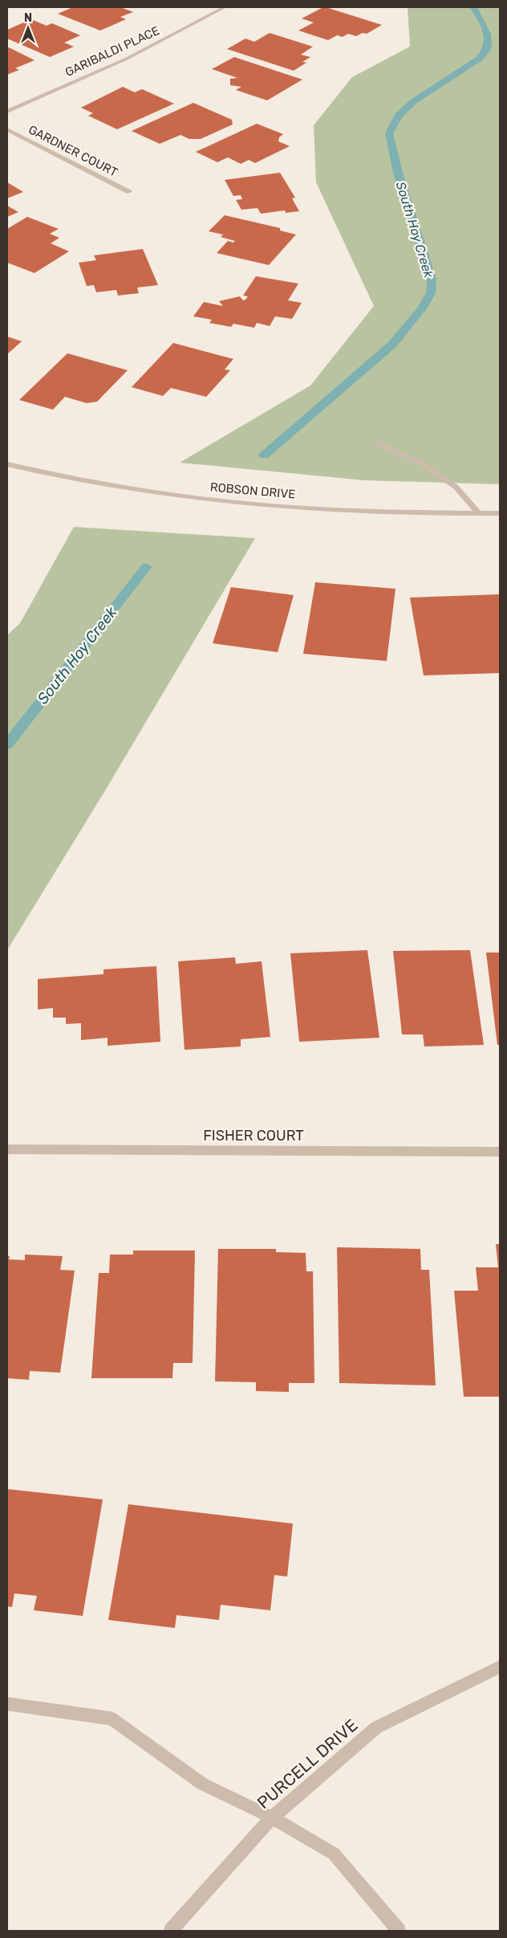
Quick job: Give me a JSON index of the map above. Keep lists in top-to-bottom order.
{
  "streets": {
    "street": [
      "GARIBALDI PLACE",
      "GARDNER COURT",
      "ROBSON DRIVE",
      "FISHER COURT",
      "PURCELL DRIVE"
    ]
  },
  "water": ["South Hoy Creek"],
  "north": "top"
}
